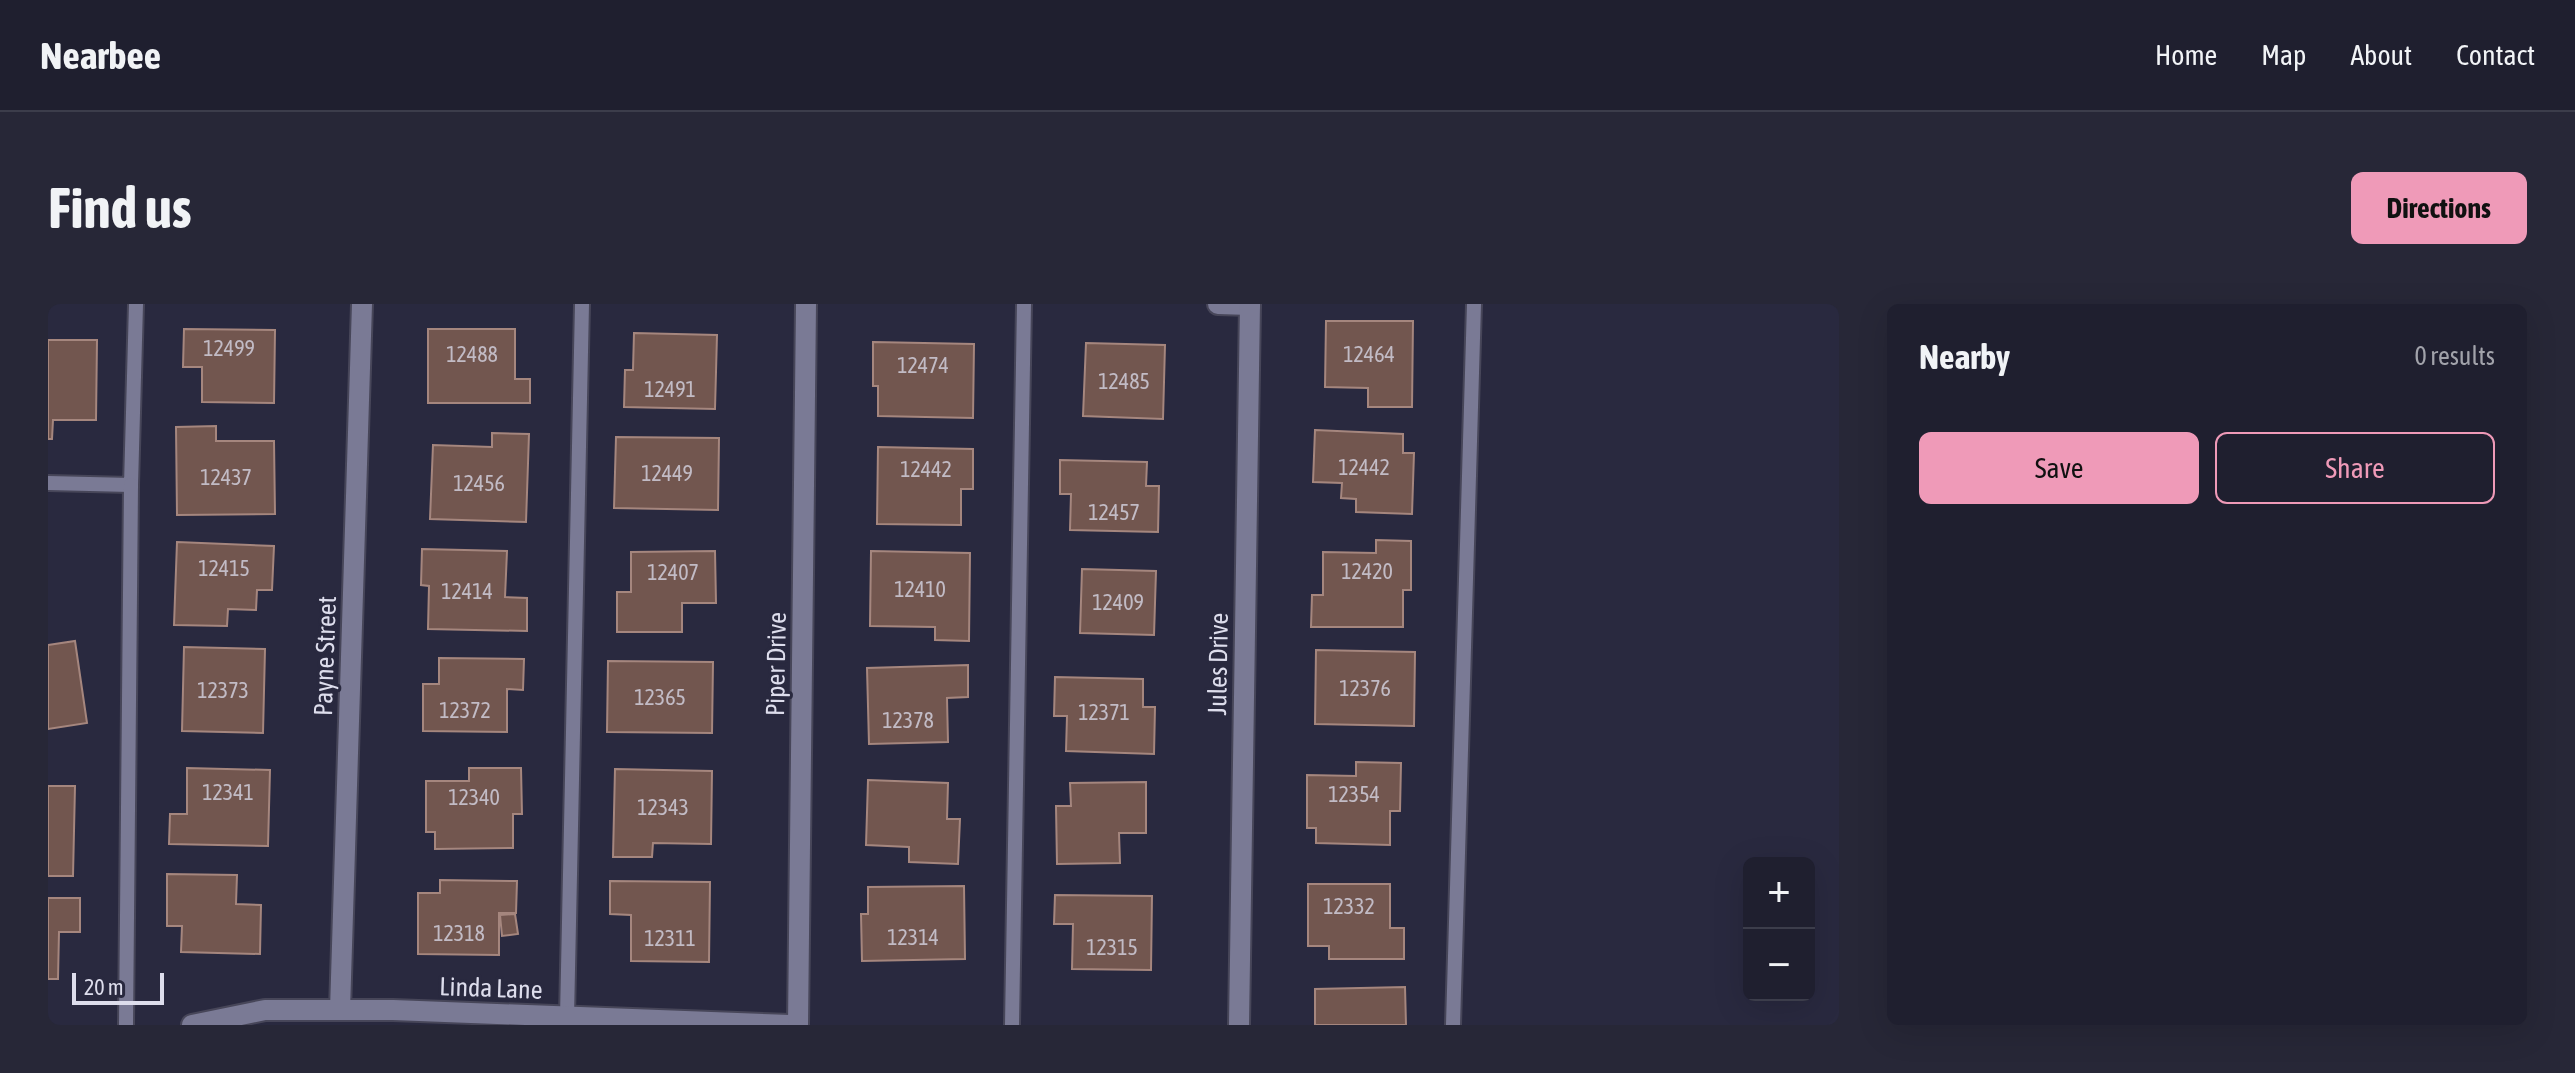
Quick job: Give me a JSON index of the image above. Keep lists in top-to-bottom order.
{
  "streets": {
    "street": [
      "Payne Street",
      "Piper Drive",
      "Jules Drive",
      "Linda Lane"
    ]
  },
  "crossings": [
    ["Payne Street", "Linda Lane"]
  ],
  "house_numbers": [
    "12499",
    "12488",
    "12464",
    "12474",
    "12485",
    "12491",
    "12442",
    "12442",
    "12449",
    "12437",
    "12456",
    "12457",
    "12415",
    "12420",
    "12407",
    "12410",
    "12414",
    "12409",
    "12376",
    "12373",
    "12365",
    "12372",
    "12371",
    "12378",
    "12341",
    "12354",
    "12340",
    "12343",
    "12332",
    "12318",
    "12314",
    "12311",
    "12315"
  ],
  "scale_bar": "20 m",
  "page": {
    "header": "Nearbee",
    "nav": [
      "Home",
      "Map",
      "About",
      "Contact"
    ],
    "buttons": [
      "Directions",
      ["Save", "Share"]
    ],
    "title": "Find us",
    "heading": ["Nearby", "0 results"],
    "map_buttons": ["+", "−"],
    "scale": "20 m"
  }
}
